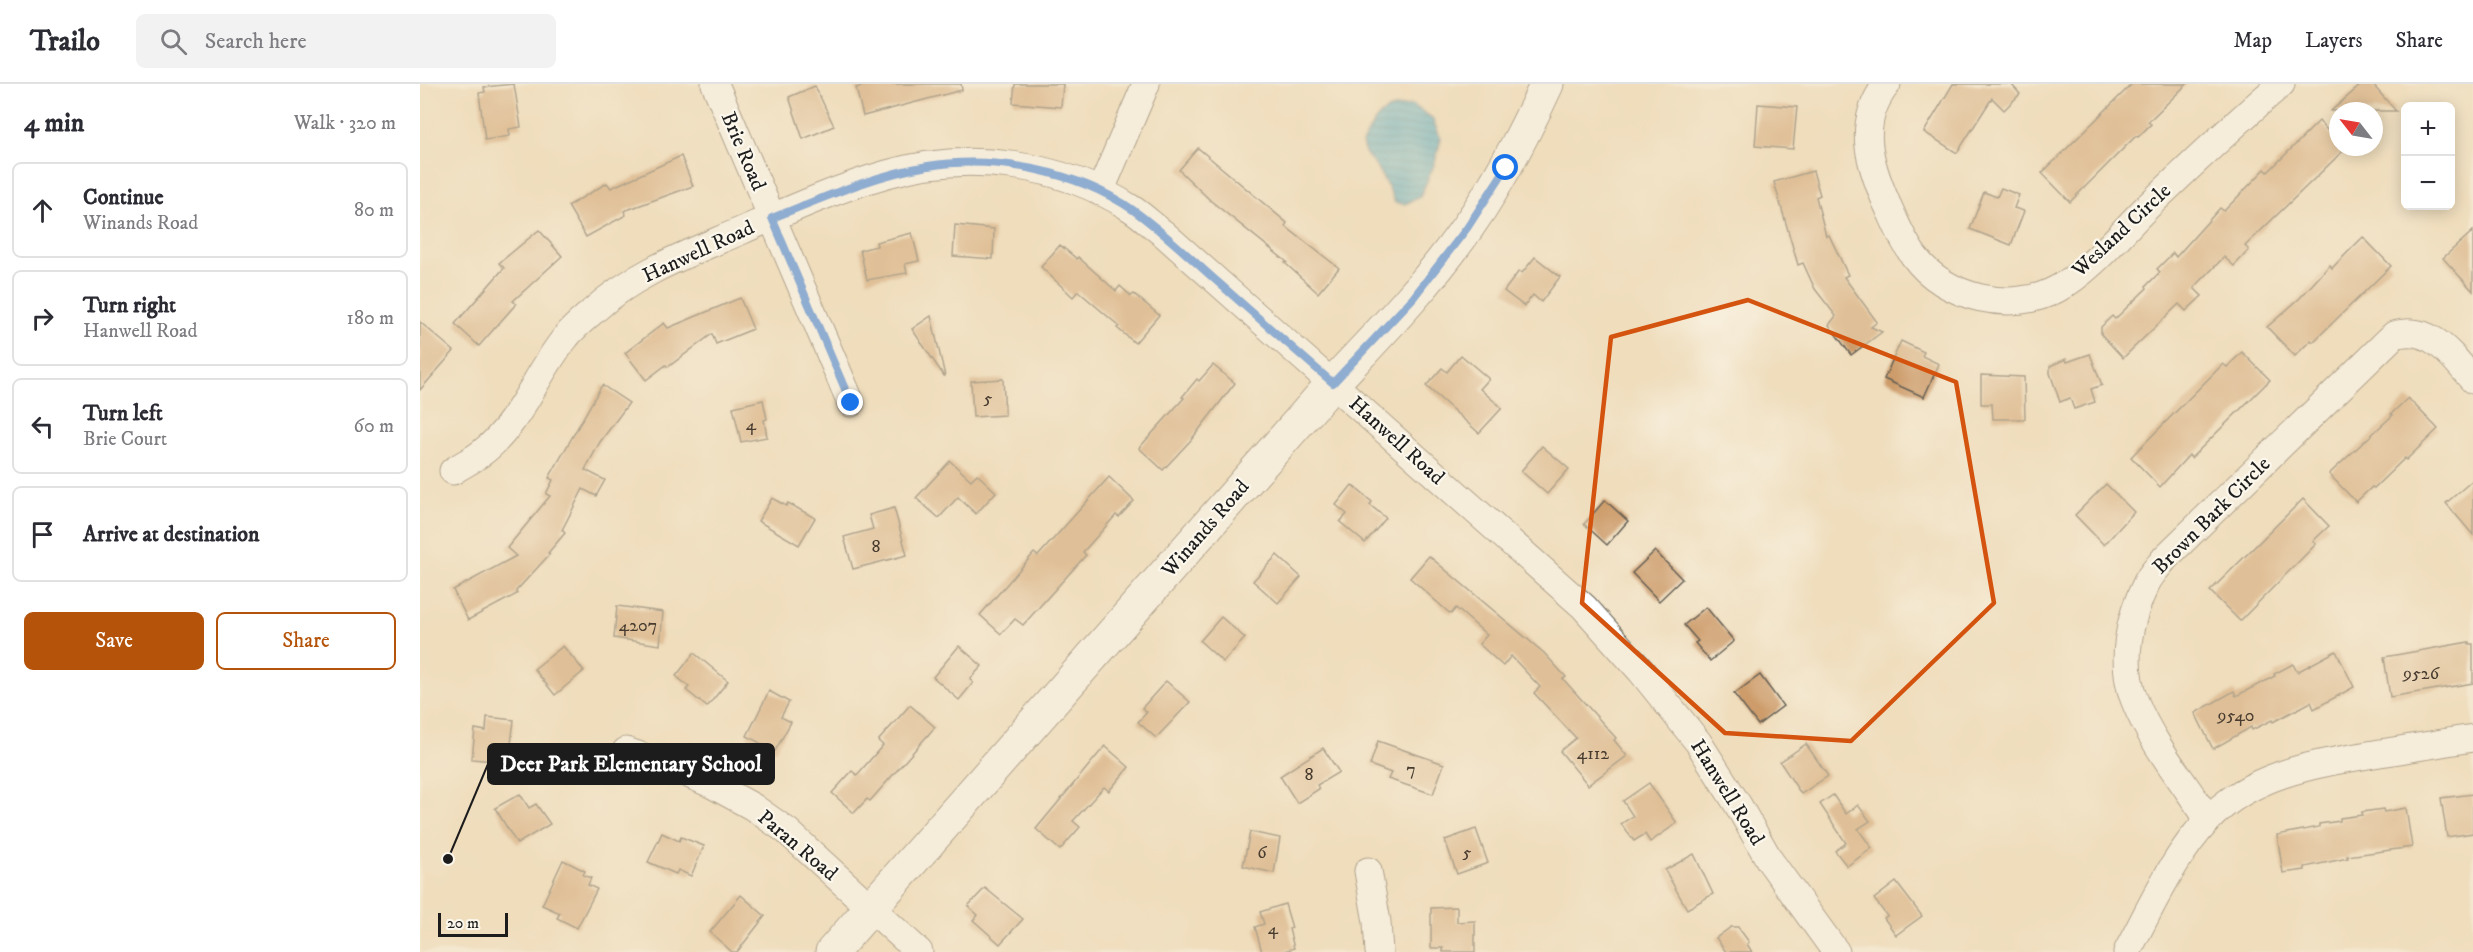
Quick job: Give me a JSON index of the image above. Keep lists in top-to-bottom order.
{
  "streets": {
    "street": [
      "Brie Road",
      "Wesland Circle",
      "Hanwell Road",
      "Brown Bark Circle",
      "Winands Road",
      "Paran Road"
    ]
  },
  "crossings": [
    ["Brie Road", "Hanwell Road"],
    ["Hanwell Road", "Winands Road"],
    ["Winands Road", "Paran Road"]
  ],
  "places": ["Deer Park Elementary School"],
  "house_numbers": [
    "5",
    "4",
    "8",
    "4207",
    "9526",
    "9540",
    "4112",
    "7",
    "8",
    "6",
    "5",
    "4"
  ],
  "scale_bar": "20 m",
  "north": "top left",
  "page": {
    "header": "Trailo",
    "search": "Search here",
    "nav": ["Map", "Layers", "Share"],
    "heading": ["4 min", "Walk · 320 m"],
    "map_buttons": ["+", "−"],
    "list": [
      ["Continue", "Winands Road", "80 m"],
      ["Turn right", "Hanwell Road", "180 m"],
      ["Turn left", "Brie Court", "60 m"],
      "Arrive at destination"
    ],
    "buttons": ["Save", "Share"],
    "scale": "20 m"
  }
}
